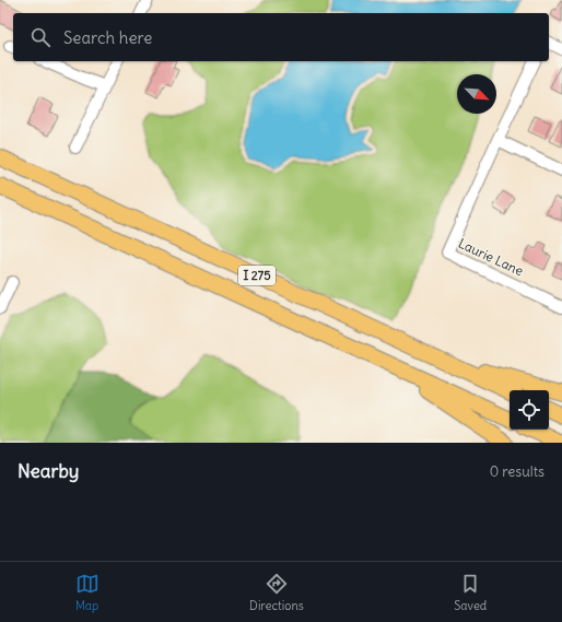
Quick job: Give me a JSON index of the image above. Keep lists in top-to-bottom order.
{
  "streets": {
    "highway": ["I 275"],
    "street": ["Laurie Lane"]
  },
  "north": "bottom right",
  "page": {
    "search": "Search here",
    "heading": ["Nearby", "0 results"],
    "nav": ["Map", "Directions", "Saved"]
  }
}
